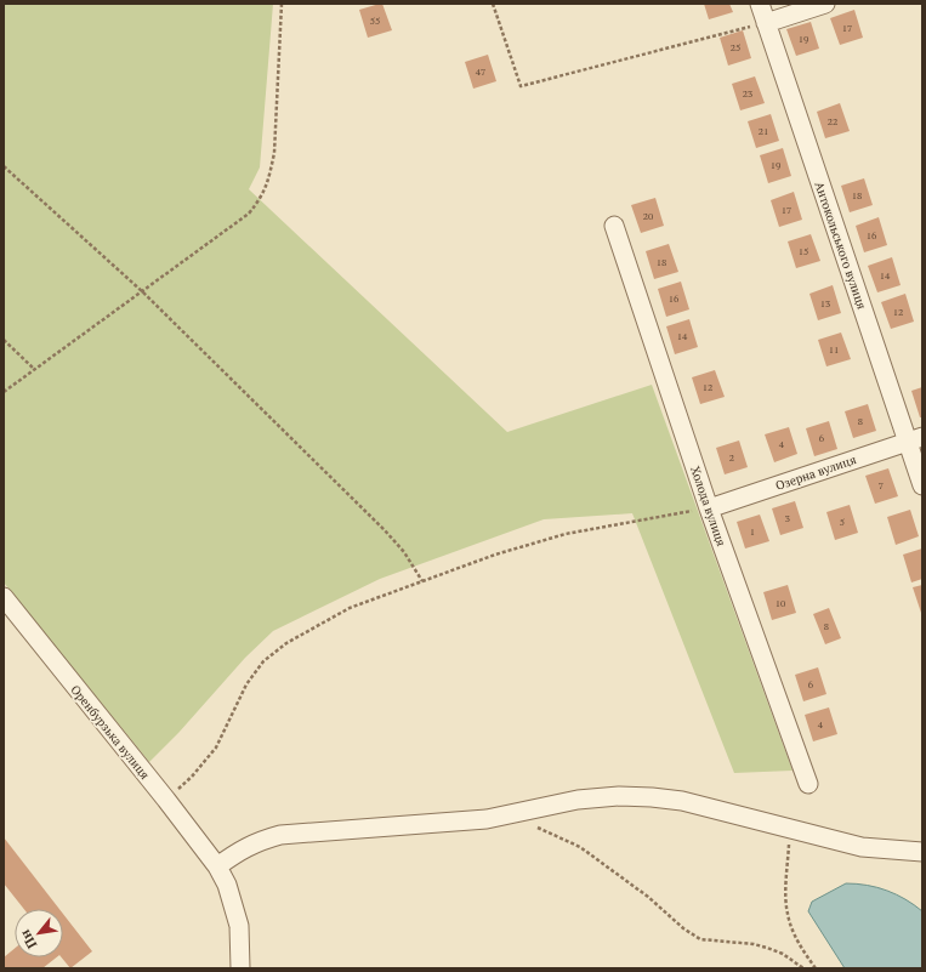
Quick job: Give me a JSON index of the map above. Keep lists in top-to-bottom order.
{
  "streets": {
    "street": [
      "Антокольського вулиця",
      "Озерна вулиця",
      "Холода вулиця",
      "Оренбурзька вулиця"
    ]
  },
  "crossings": [
    ["Антокольського вулиця", "Озерна вулиця"],
    ["Озерна вулиця", "Холода вулиця"]
  ],
  "house_numbers": [
    "55",
    "17",
    "19",
    "25",
    "47",
    "23",
    "22",
    "21",
    "19",
    "18",
    "17",
    "20",
    "16",
    "15",
    "18",
    "14",
    "16",
    "13",
    "12",
    "14",
    "11",
    "12",
    "8",
    "6",
    "4",
    "2",
    "7",
    "3",
    "5",
    "1",
    "10",
    "8",
    "6",
    "4"
  ],
  "north": "bottom left"
}
